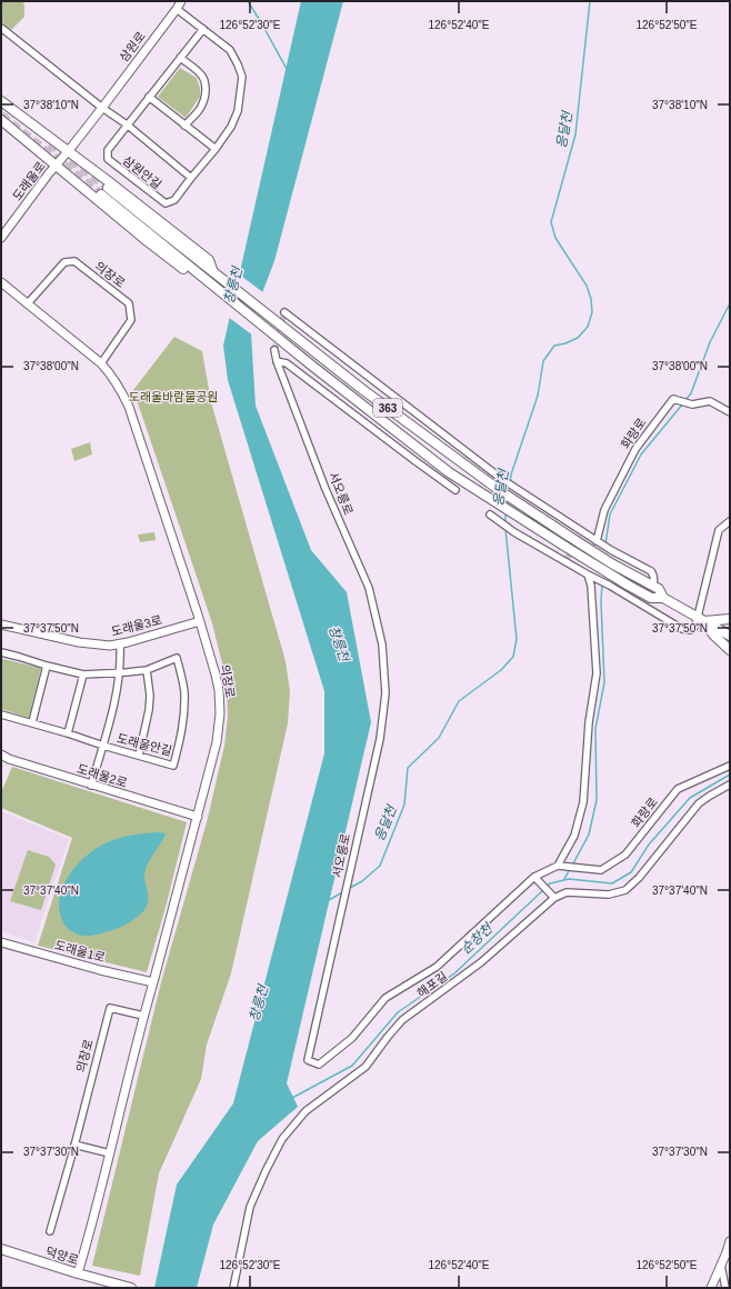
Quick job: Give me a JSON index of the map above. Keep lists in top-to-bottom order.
{
  "streets": {
    "main road": ["363", "덕양로"],
    "street": [
      "삼원로",
      "삼원안길",
      "도래울로",
      "의장로",
      "화랑로",
      "서오릉로",
      "도래울3로",
      "도래울안길",
      "도래울2로",
      "도래울1로",
      "해포길"
    ]
  },
  "crossings": [
    ["삼원로", "삼원안길"],
    ["삼원로", "도래울로"],
    ["의장로", "도래울3로"],
    ["의장로", "도래울2로"],
    ["의장로", "도래울1로"],
    ["의장로", "덕양로"],
    ["화랑로", "서오릉로"],
    ["도래울3로", "도래울안길"],
    ["도래울안길", "도래울2로"]
  ],
  "water": ["응달천", "창릉천", "순창천"],
  "parks": ["도래울바람물공원"],
  "coordinates": [
    "126°52'30\"E",
    "126°52'40\"E",
    "126°52'50\"E",
    "37°38'10\"N",
    "37°38'00\"N",
    "37°37'50\"N",
    "37°37'40\"N",
    "37°37'30\"N"
  ]
}
